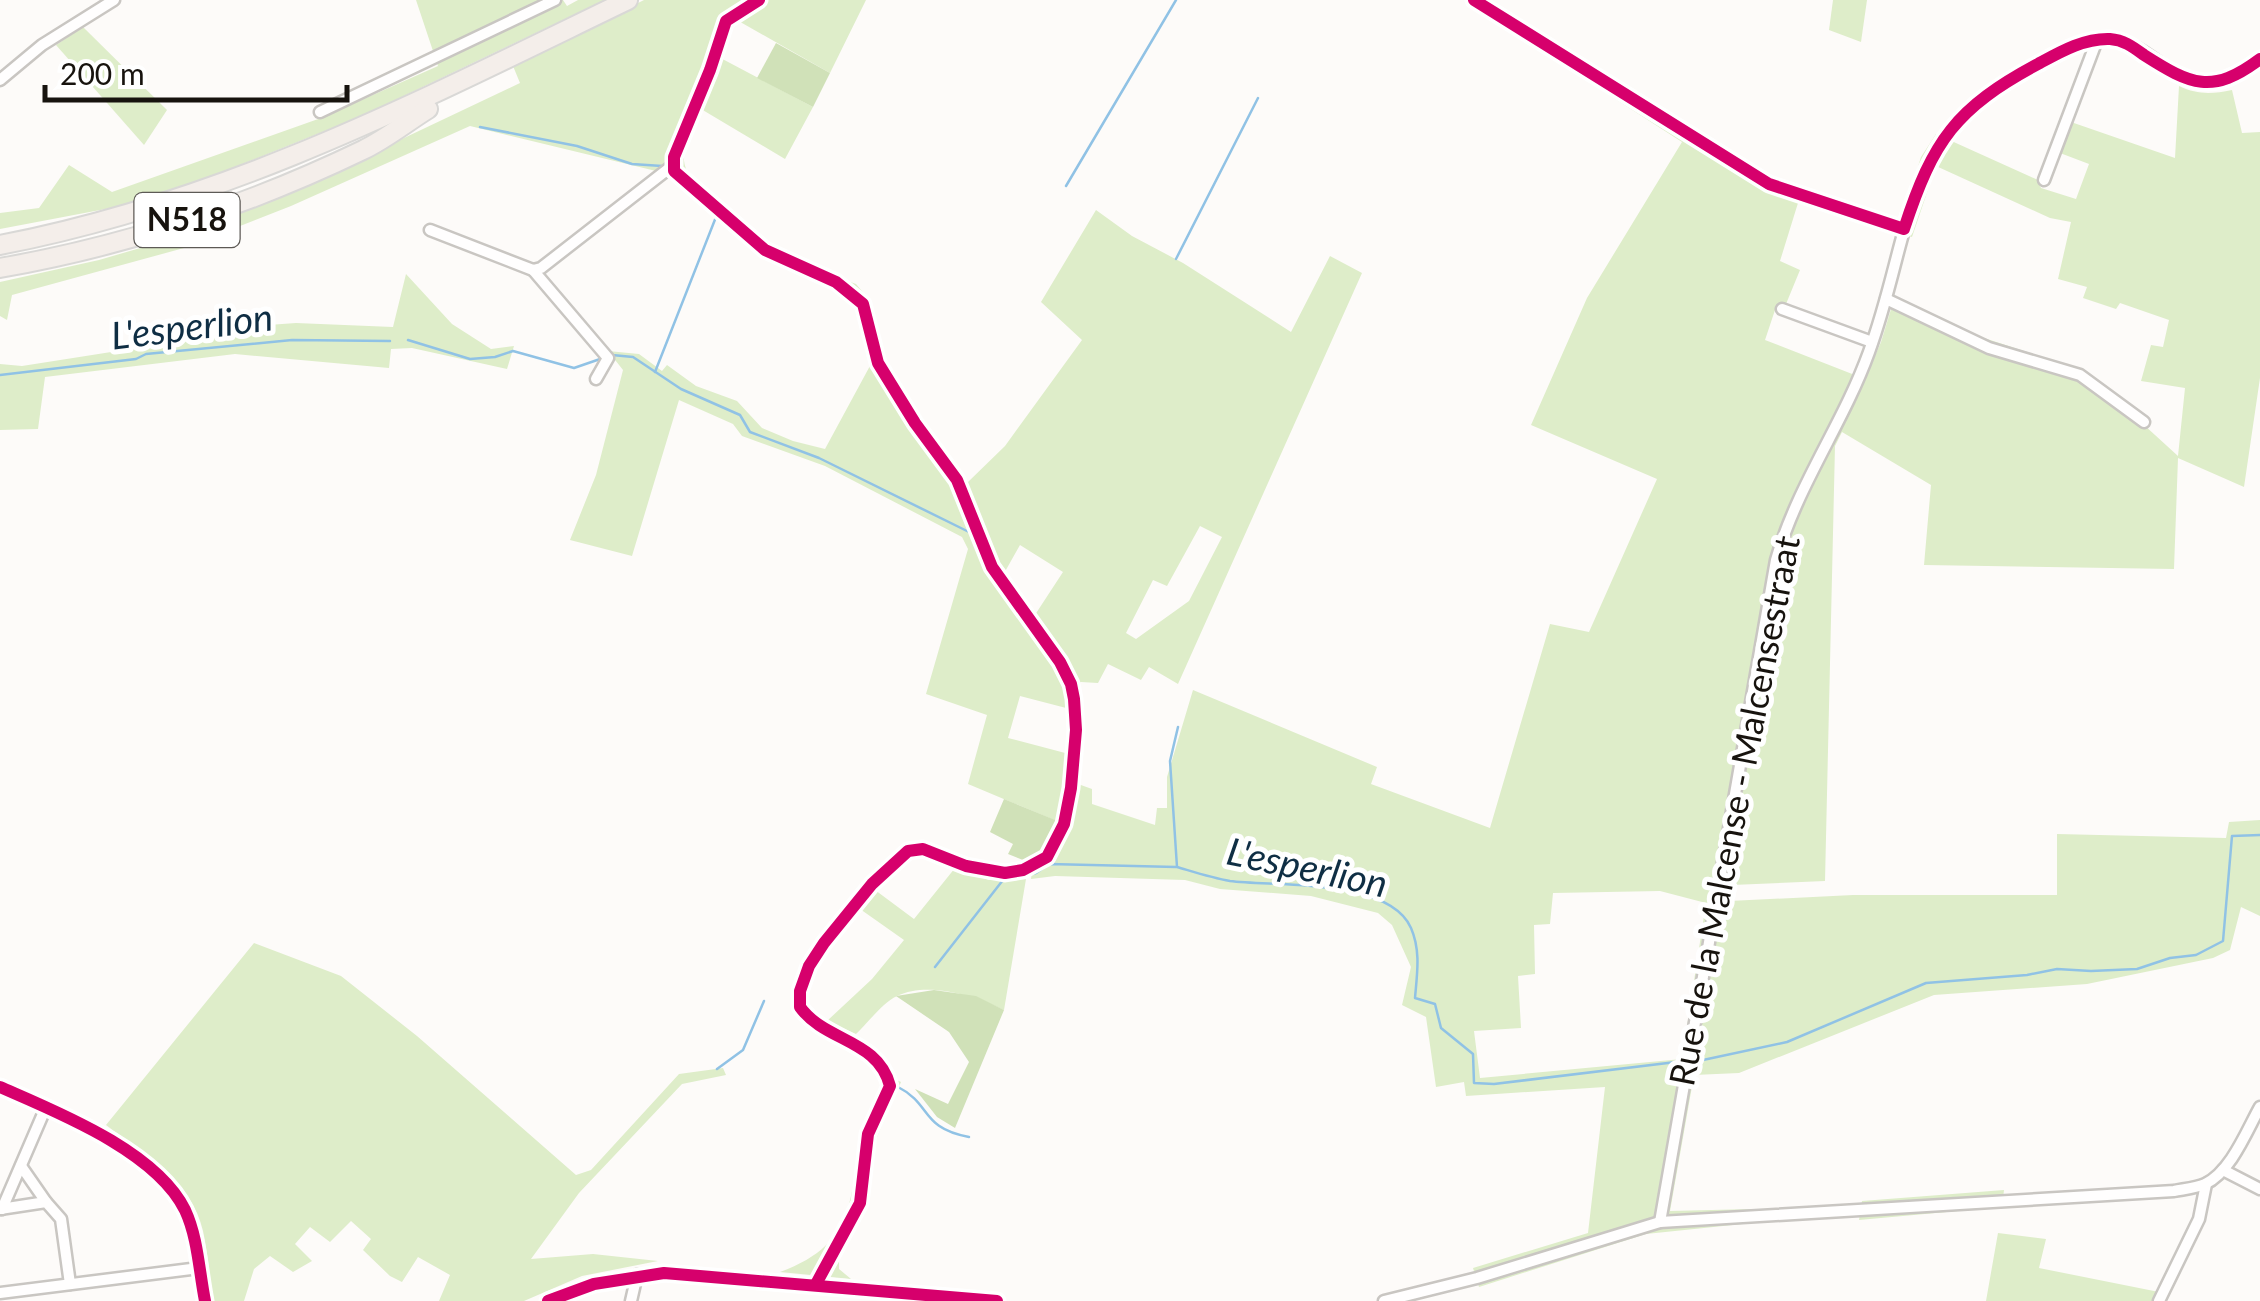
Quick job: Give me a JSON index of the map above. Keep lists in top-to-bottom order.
{
  "streets": {
    "highway": ["N518"],
    "street": ["Rue de la Malcense - Malcensestraat"]
  },
  "water": ["L'esperlion"],
  "scale_bar": "200 m"
}
